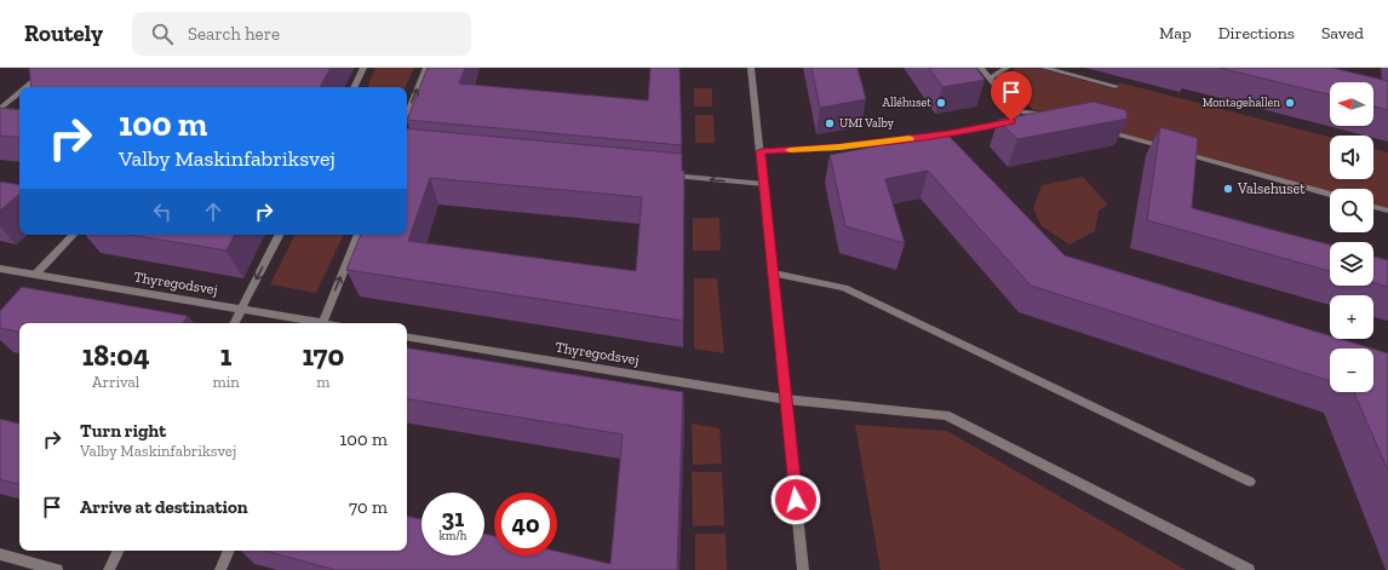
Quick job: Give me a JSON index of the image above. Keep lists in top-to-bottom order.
{
  "streets": {
    "street": ["Thyregodsvej"]
  },
  "places": [
    "Alléhuset",
    "Montagehallen",
    "UMI Valby",
    "Valsehuset"
  ],
  "north": "left",
  "page": {
    "header": "Routely",
    "search": "Search here",
    "nav": ["Map", "Directions", "Saved"],
    "map_buttons": ["+", "−"],
    "turn": ["100 m", "Valby Maskinfabriksvej"],
    "eta": [
      "18:04",
      "Arrival",
      "1",
      "min",
      "170",
      "m"
    ],
    "list": [
      {
        "name": "Turn right",
        "note": "Valby Maskinfabriksvej",
        "value": "100 m"
      },
      {
        "name": "Arrive at destination",
        "value": "70 m"
      }
    ],
    "speed": "31 km/h",
    "limit": "40"
  }
}
